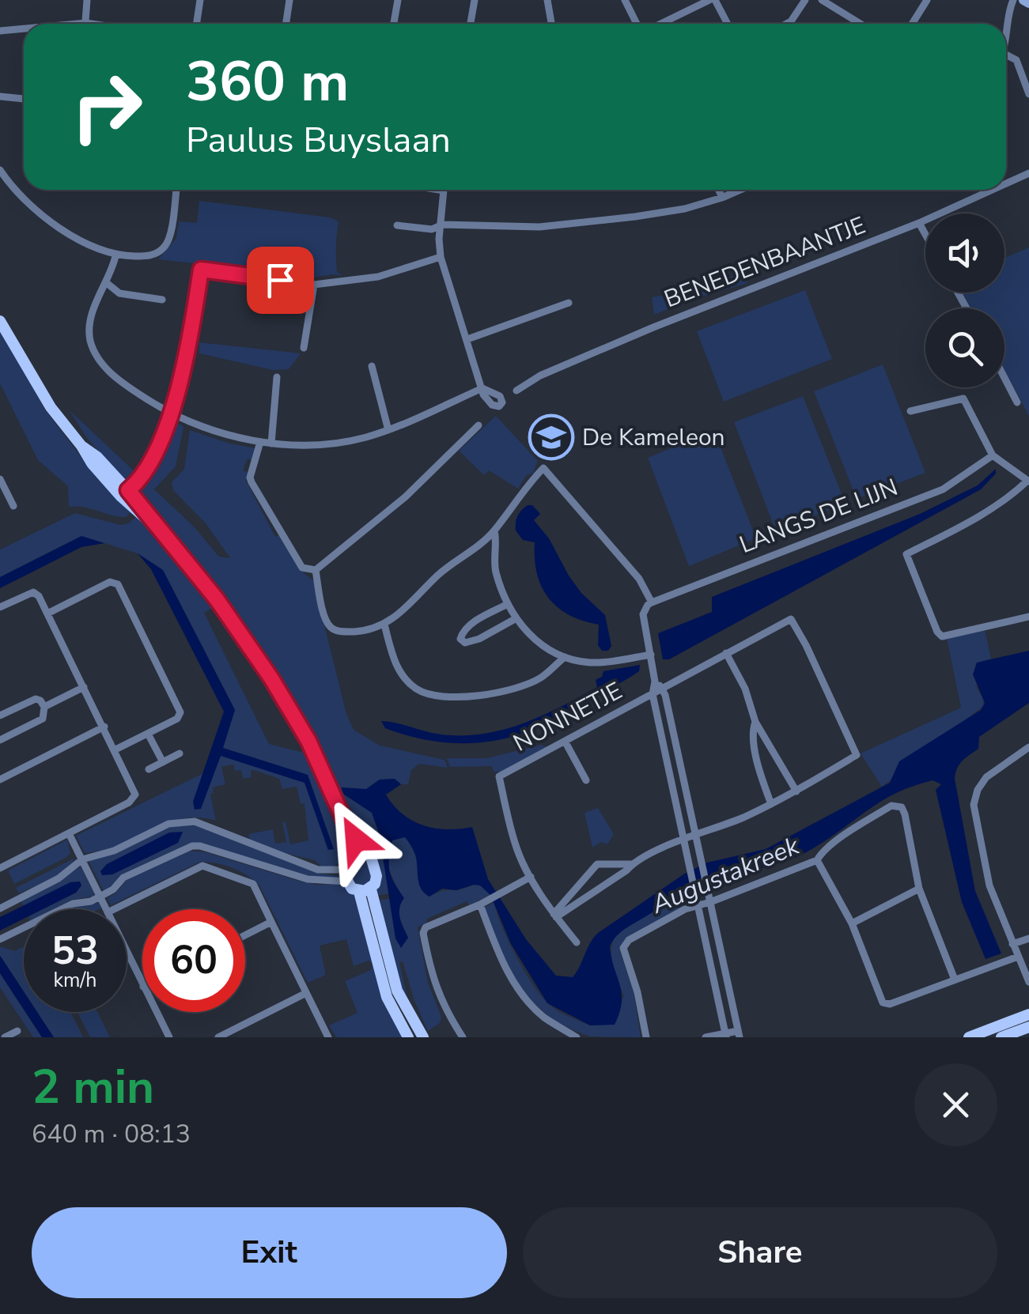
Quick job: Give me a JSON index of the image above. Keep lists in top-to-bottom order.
{
  "streets": {
    "street": ["BENEDENBAANTJE", "LANGS DE LIJN", "NONNETJE"]
  },
  "water": ["Augustakreek"],
  "places": {
    "school or university": ["De Kameleon"]
  },
  "page": {
    "turn": ["360 m", "Paulus Buyslaan"],
    "speed": "53 km/h",
    "limit": "60",
    "heading": ["2 min", "640 m · 08:13"],
    "buttons": ["Exit", "Share"]
  }
}
